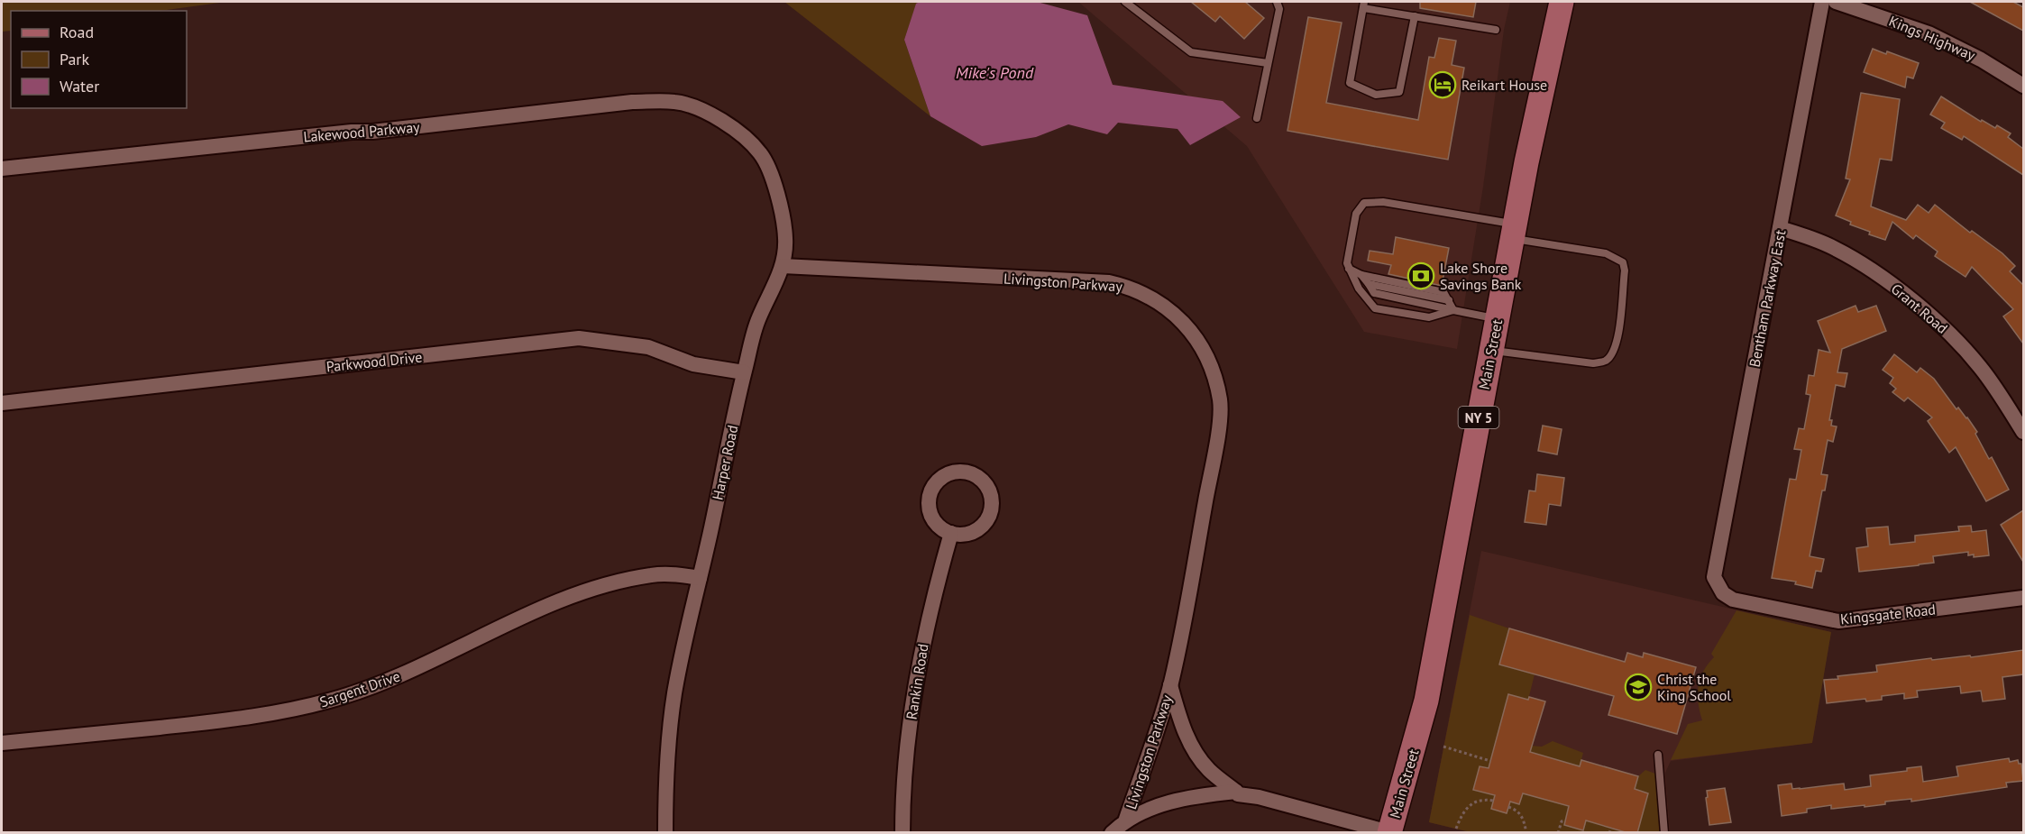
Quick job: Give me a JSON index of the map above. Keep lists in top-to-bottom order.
{
  "streets": {
    "main road": ["Main Street", "NY 5"],
    "street": [
      "Kings Highway",
      "Lakewood Parkway",
      "Livingston Parkway",
      "Bentham Parkway East",
      "Grant Road",
      "Parkwood Drive",
      "Harper Road",
      "Kingsgate Road",
      "Rankin Road",
      "Sargent Drive"
    ]
  },
  "crossings": [
    ["Lakewood Parkway", "Harper Road"],
    ["Livingston Parkway", "Harper Road"],
    ["Bentham Parkway East", "Grant Road"],
    ["Bentham Parkway East", "Kingsgate Road"],
    ["Parkwood Drive", "Harper Road"],
    ["Harper Road", "Sargent Drive"]
  ],
  "water": ["Mike's Pond"],
  "places": {
    "hotel": ["Reikart House"],
    "bank": ["Lake Shore Savings Bank"],
    "school or university": ["Christ the King School"]
  },
  "legend": ["Road", "Park", "Water"]
}
